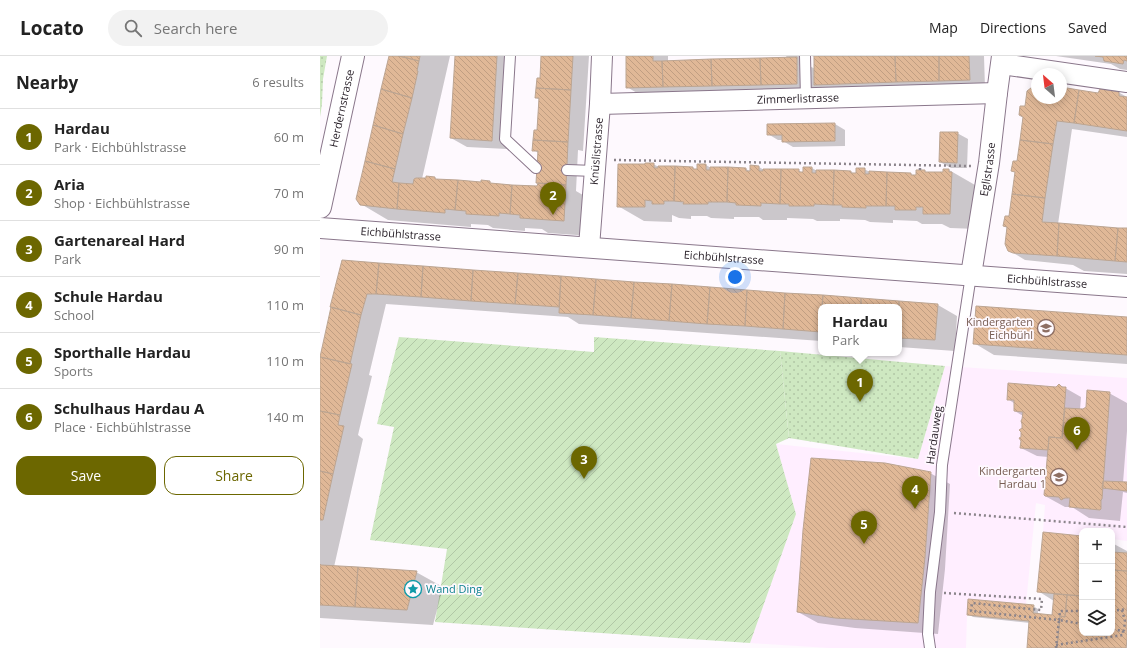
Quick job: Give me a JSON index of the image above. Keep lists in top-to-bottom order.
{
  "streets": {
    "street": [
      "Zimmerlistrasse",
      "Herdernstrasse",
      "Knüslistrasse",
      "Eglistrasse",
      "Eichbühlstrasse"
    ],
    "lane": ["Hardauweg"]
  },
  "crossings": [
    ["Zimmerlistrasse", "Knüslistrasse"],
    ["Zimmerlistrasse", "Eglistrasse"],
    ["Knüslistrasse", "Eichbühlstrasse"],
    ["Eglistrasse", "Eichbühlstrasse"],
    ["Eglistrasse", "Hardauweg"],
    ["Eichbühlstrasse", "Hardauweg"]
  ],
  "places": {
    "school or university": ["Kindergarten Eichbühl", "Kindergarten Hardau 1"],
    "place": ["Wand Ding"]
  },
  "north": "top left",
  "page": {
    "header": "Locato",
    "search": "Search here",
    "nav": ["Map", "Directions", "Saved"],
    "heading": ["Nearby", "6 results"],
    "list": [
      {
        "mark": "1",
        "name": "Hardau",
        "note": "Park · Eichbühlstrasse",
        "value": "60 m"
      },
      {
        "mark": "2",
        "name": "Aria",
        "note": "Shop · Eichbühlstrasse",
        "value": "70 m"
      },
      {
        "mark": "3",
        "name": "Gartenareal Hard",
        "note": "Park",
        "value": "90 m"
      },
      {
        "mark": "4",
        "name": "Schule Hardau",
        "note": "School",
        "value": "110 m"
      },
      {
        "mark": "5",
        "name": "Sporthalle Hardau",
        "note": "Sports",
        "value": "110 m"
      },
      {
        "mark": "6",
        "name": "Schulhaus Hardau A",
        "note": "Place · Eichbühlstrasse",
        "value": "140 m"
      }
    ],
    "pins": [
      "2",
      "1",
      "6",
      "3",
      "4",
      "5"
    ],
    "popup": ["Hardau", "Park"],
    "buttons": ["Save", "Share"],
    "map_buttons": ["+", "−"]
  }
}
